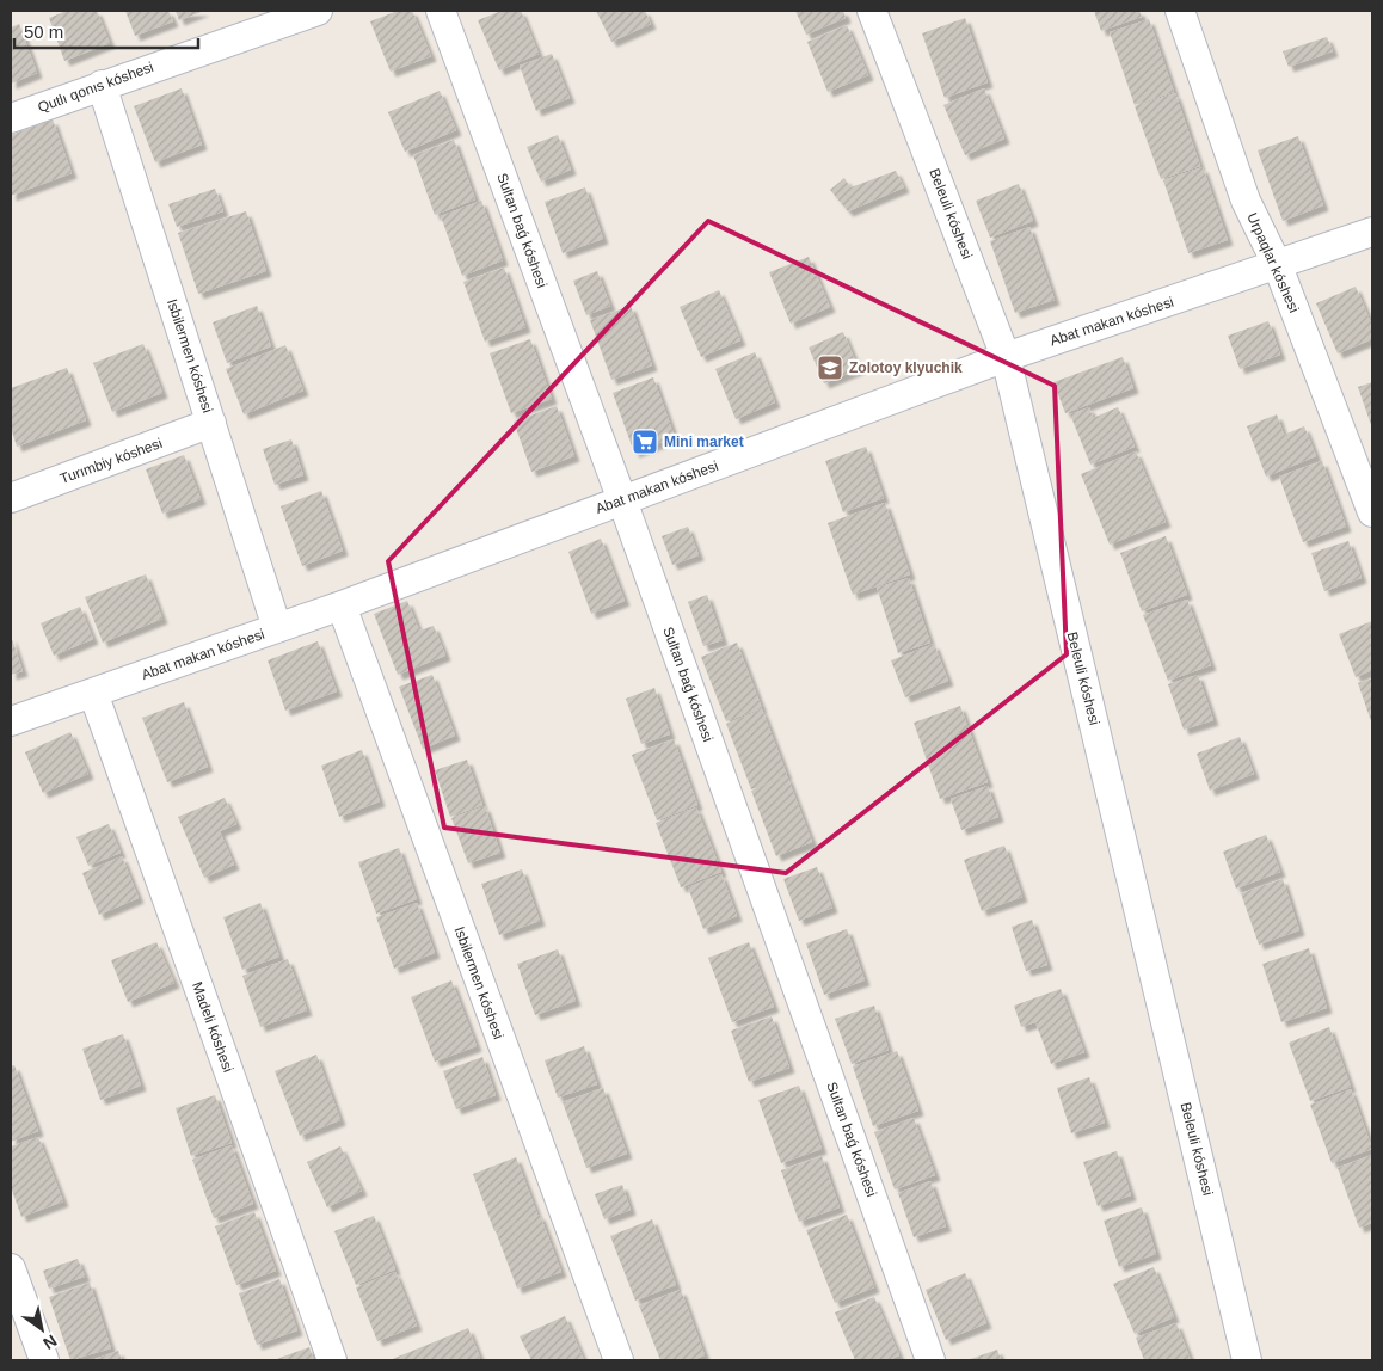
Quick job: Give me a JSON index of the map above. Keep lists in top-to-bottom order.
{
  "streets": {
    "street": [
      "Qutlı qonıs kóshesi",
      "Beleuli kóshesi",
      "Sultan baǵ kóshesi",
      "Urpaqlar kóshesi",
      "Abat makan kóshesi",
      "Isbilermen kóshesi",
      "Turımbiy kóshesi",
      "Madeli kóshesi"
    ]
  },
  "crossings": [
    ["Qutlı qonıs kóshesi", "Isbilermen kóshesi"],
    ["Beleuli kóshesi", "Abat makan kóshesi"],
    ["Sultan baǵ kóshesi", "Abat makan kóshesi"],
    ["Urpaqlar kóshesi", "Abat makan kóshesi"],
    ["Abat makan kóshesi", "Isbilermen kóshesi"],
    ["Abat makan kóshesi", "Madeli kóshesi"],
    ["Isbilermen kóshesi", "Turımbiy kóshesi"]
  ],
  "places": {
    "school or university": ["Zolotoy klyuchik"],
    "supermarket": ["Mini market"]
  },
  "scale_bar": "50 m",
  "north": "bottom right"
}
